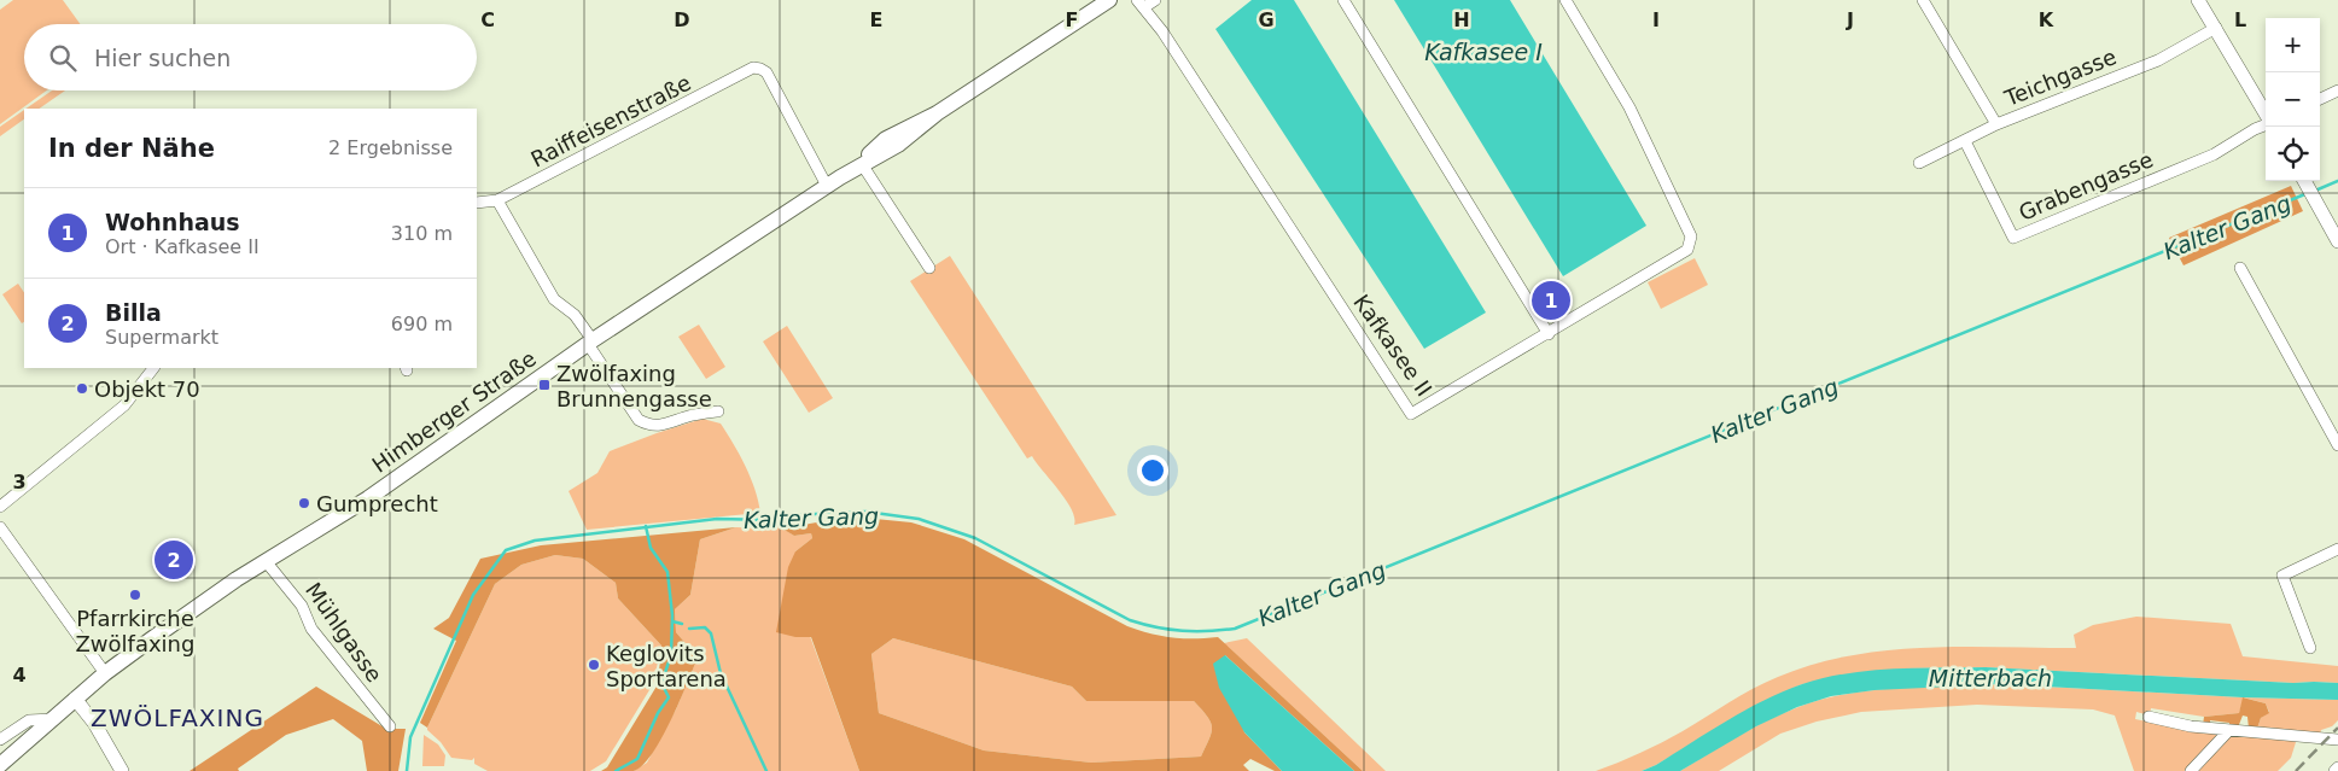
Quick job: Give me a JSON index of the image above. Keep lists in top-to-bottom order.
{
  "streets": {
    "main road": ["Himberger Straße"],
    "street": [
      "Teichgasse",
      "Raiffeisenstraße",
      "Grabengasse",
      "Kafkasee II",
      "Mühlgasse"
    ]
  },
  "crossings": [
    ["Teichgasse", "Grabengasse"],
    ["Raiffeisenstraße", "Himberger Straße"],
    ["Himberger Straße", "Mühlgasse"]
  ],
  "districts": ["ZWÖLFAXING"],
  "water": ["Kafkasee I", "Kalter Gang", "Mitterbach"],
  "places": {
    "transit": ["Zwölfaxing Brunnengasse"],
    "other": [
      "Objekt 70",
      "Gumprecht",
      "Pfarrkirche Zwölfaxing",
      "Keglovits Sportarena"
    ]
  },
  "page": {
    "map_buttons": ["+", "−"],
    "search": "Hier suchen",
    "heading": ["In der Nähe", "2 Ergebnisse"],
    "list": [
      {
        "mark": "1",
        "name": "Wohnhaus",
        "note": "Ort · Kafkasee II",
        "value": "310 m"
      },
      {
        "mark": "2",
        "name": "Billa",
        "note": "Supermarkt",
        "value": "690 m"
      }
    ],
    "pins": ["1", "2"]
  },
  "grid": {
    "columns": [
      "C",
      "D",
      "E",
      "F",
      "G",
      "H",
      "I",
      "J",
      "K",
      "L"
    ],
    "rows": ["3", "4"]
  }
}
